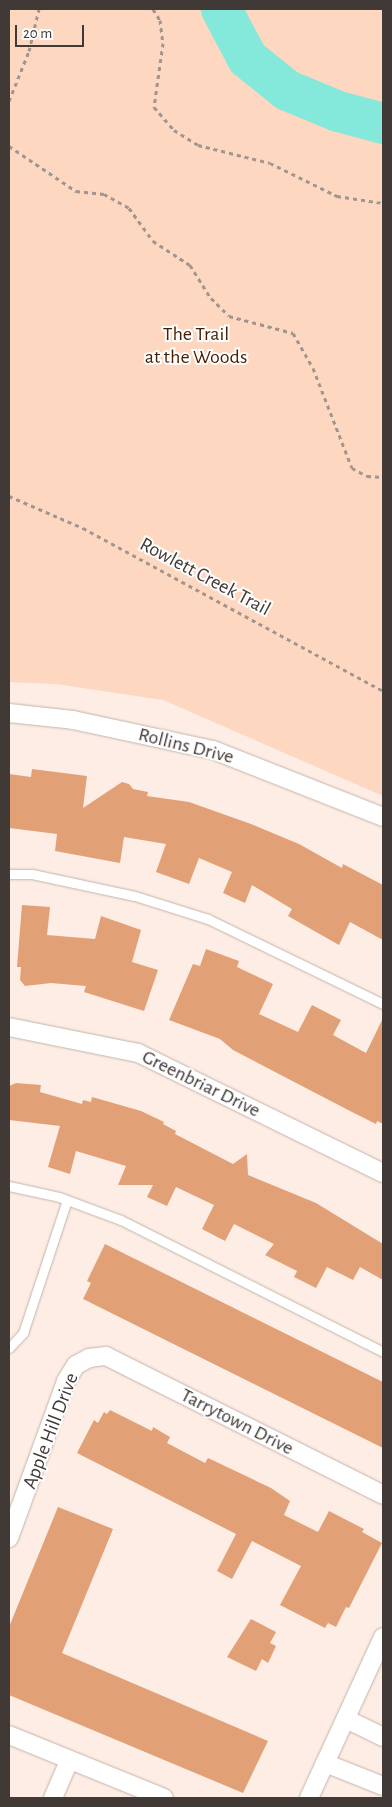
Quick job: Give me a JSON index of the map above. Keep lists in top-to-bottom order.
{
  "streets": {
    "street": [
      "Rollins Drive",
      "Greenbriar Drive",
      "Tarrytown Drive",
      "Apple Hill Drive"
    ],
    "path": ["Rowlett Creek Trail"]
  },
  "crossings": [
    ["Tarrytown Drive", "Apple Hill Drive"]
  ],
  "parks": ["The Trail at the Woods"],
  "scale_bar": "20 m"
}
